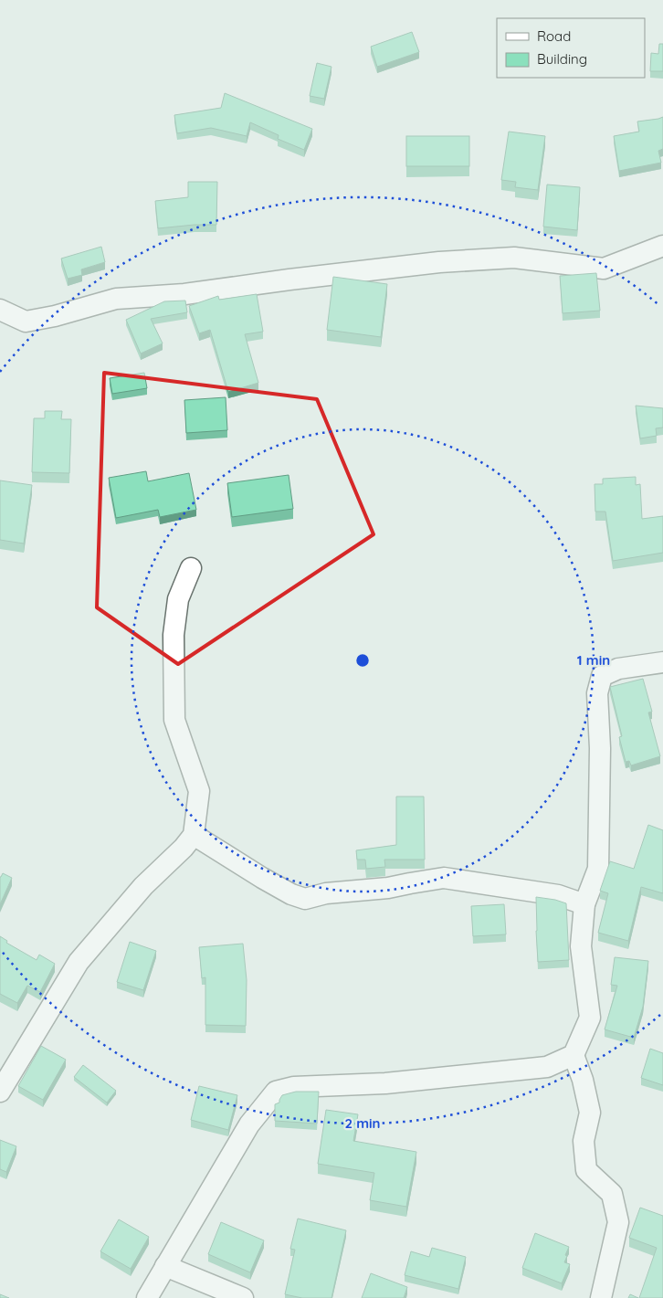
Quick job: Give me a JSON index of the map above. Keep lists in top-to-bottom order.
{
  "legend": ["Road", "Building"],
  "rings": ["1 min", "2 min"]
}
